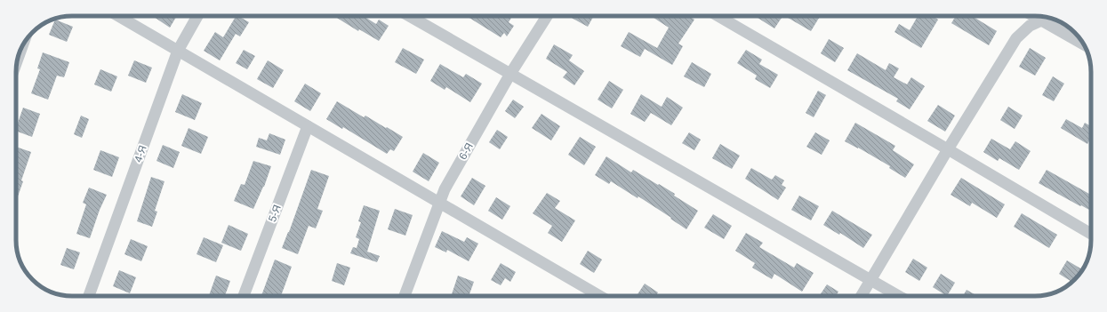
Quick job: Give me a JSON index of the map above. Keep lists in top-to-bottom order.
{
  "streets": {
    "street": ["6-Я", "4-Я", "5-Я"]
  }
}
